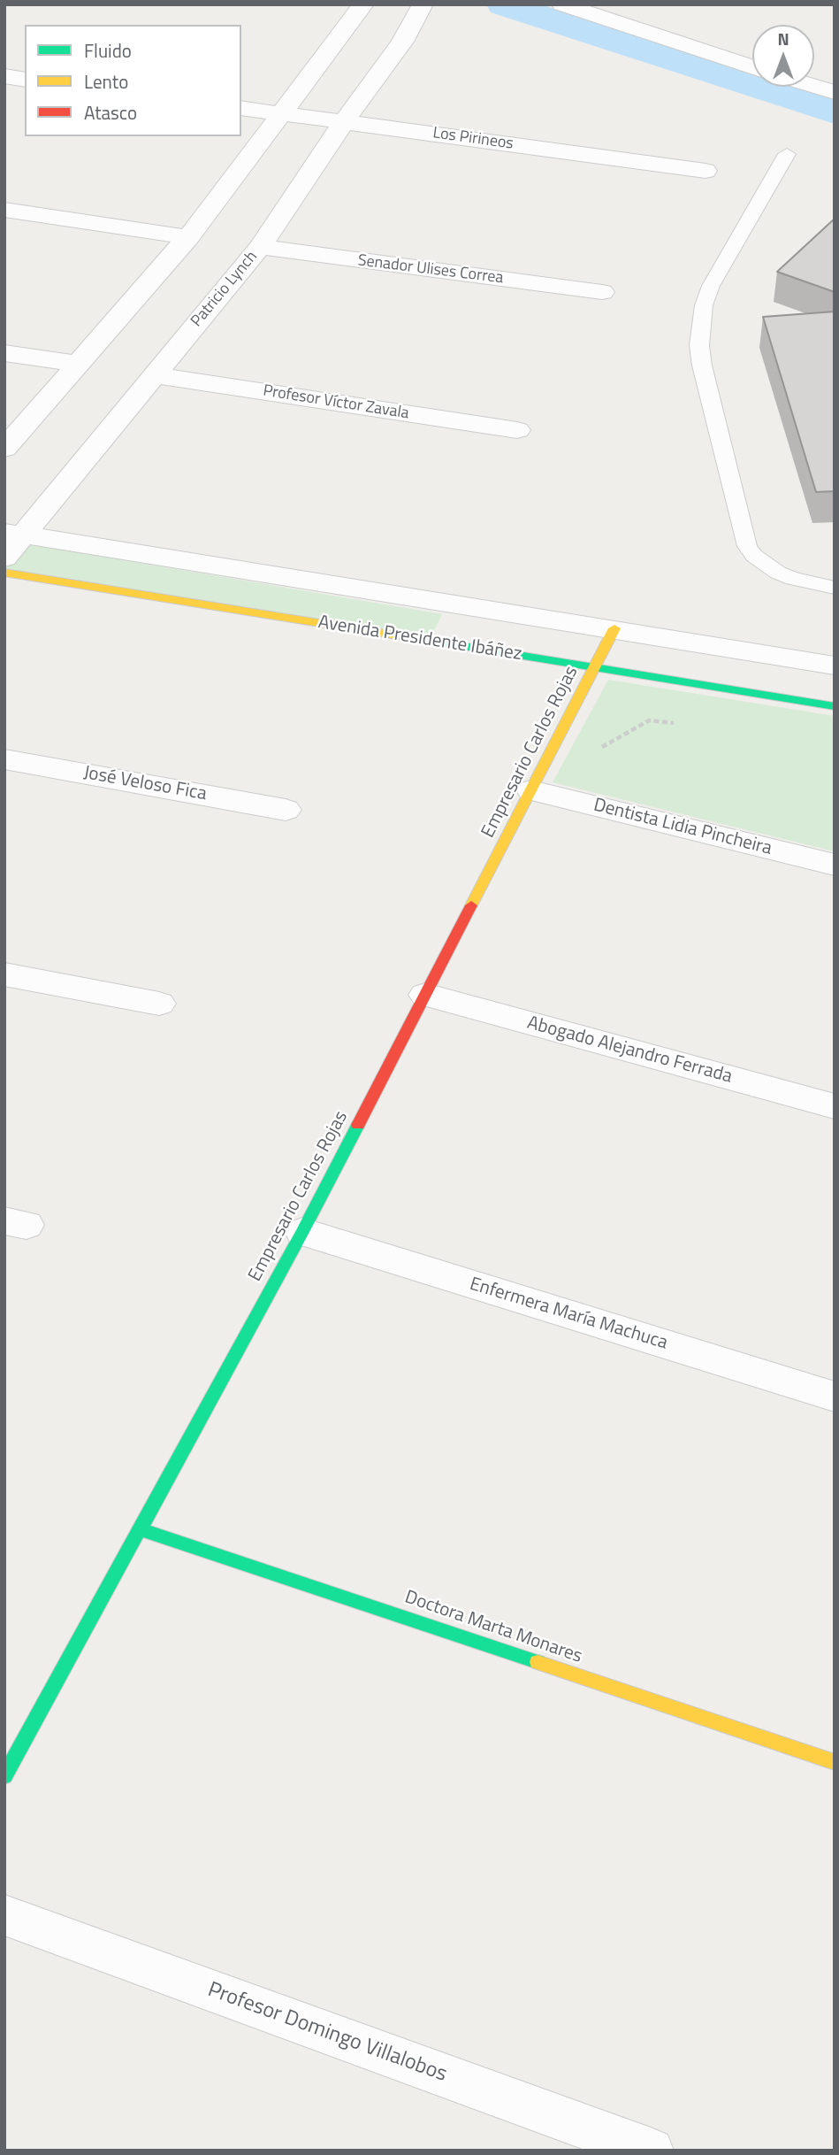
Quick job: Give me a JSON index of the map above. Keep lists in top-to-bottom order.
{
  "streets": {
    "street": [
      "Los Pirineos",
      "Senador Ulises Correa",
      "Patricio Lynch",
      "Profesor Víctor Zavala",
      "Avenida Presidente Ibáñez",
      "Empresario Carlos Rojas",
      "José Veloso Fica",
      "Dentista Lidia Pincheira",
      "Abogado Alejandro Ferrada",
      "Enfermera María Machuca",
      "Doctora Marta Monares",
      "Profesor Domingo Villalobos"
    ]
  },
  "crossings": [
    ["Los Pirineos", "Patricio Lynch"],
    ["Senador Ulises Correa", "Patricio Lynch"],
    ["Patricio Lynch", "Profesor Víctor Zavala"],
    ["Avenida Presidente Ibáñez", "Empresario Carlos Rojas"],
    ["Empresario Carlos Rojas", "Dentista Lidia Pincheira"],
    ["Empresario Carlos Rojas", "Abogado Alejandro Ferrada"],
    ["Empresario Carlos Rojas", "Enfermera María Machuca"],
    ["Empresario Carlos Rojas", "Doctora Marta Monares"]
  ],
  "legend": ["Fluido", "Lento", "Atasco"],
  "north": "top"
}
